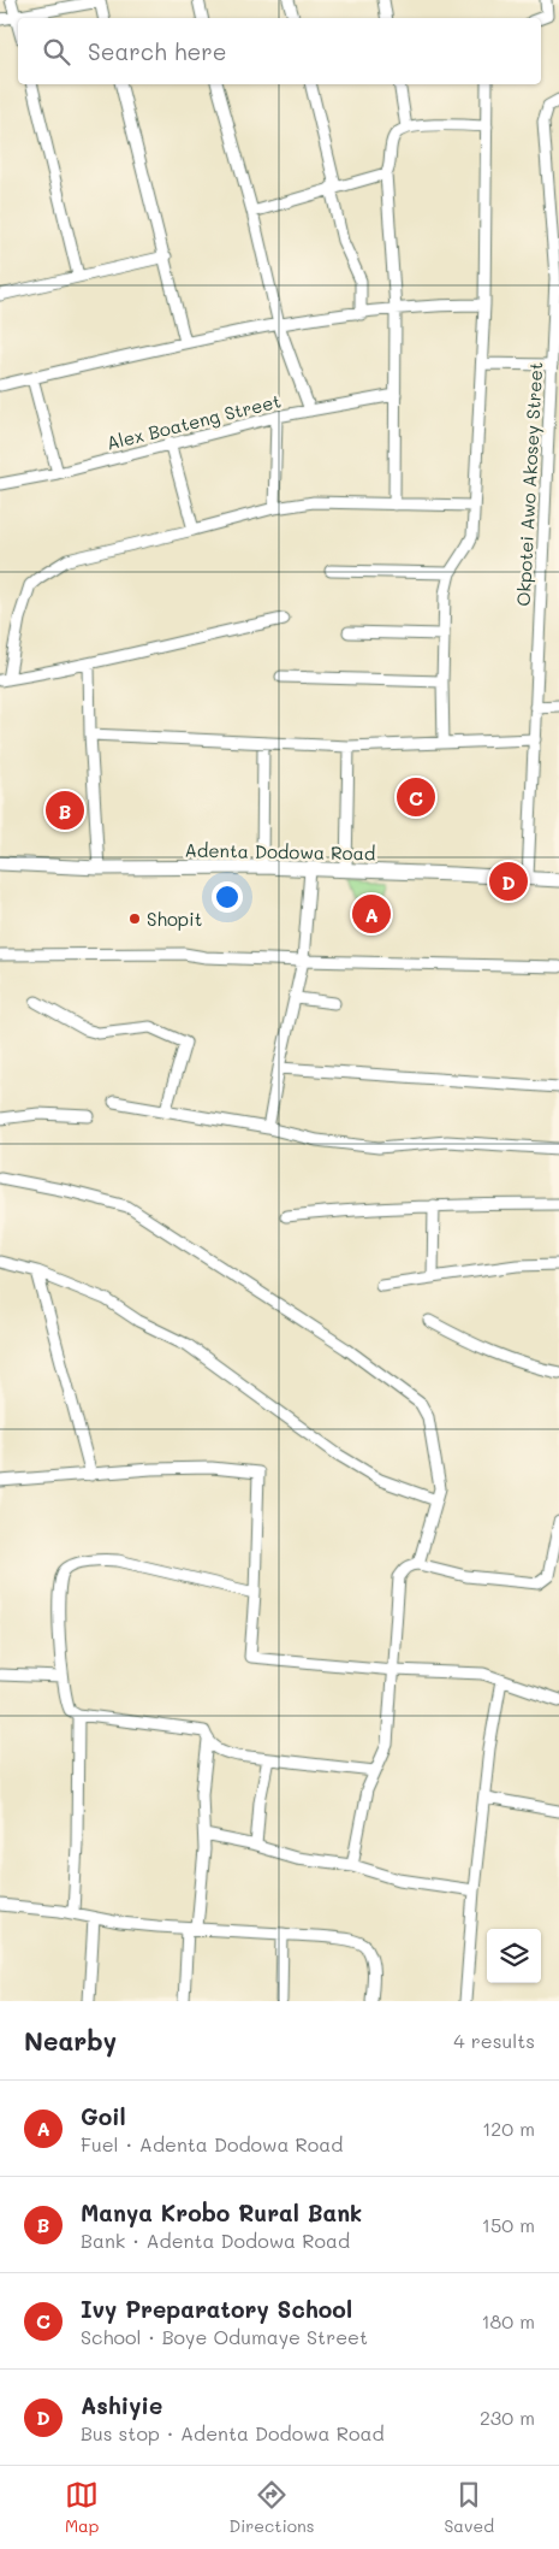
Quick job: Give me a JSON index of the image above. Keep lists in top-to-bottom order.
{
  "streets": {
    "main road": ["Adenta Dodowa Road"],
    "street": ["Alex Boateng Street", "Okpotei Awo Akosey Street"]
  },
  "crossings": [
    ["Okpotei Awo Akosey Street", "Adenta Dodowa Road"]
  ],
  "places": ["Shopit"],
  "page": {
    "search": "Search here",
    "pins": [
      "C",
      "B",
      "D",
      "A"
    ],
    "heading": ["Nearby", "4 results"],
    "list": [
      {
        "mark": "A",
        "name": "Goil",
        "note": "Fuel · Adenta Dodowa Road",
        "value": "120 m"
      },
      {
        "mark": "B",
        "name": "Manya Krobo Rural Bank",
        "note": "Bank · Adenta Dodowa Road",
        "value": "150 m"
      },
      {
        "mark": "C",
        "name": "Ivy Preparatory School",
        "note": "School · Boye Odumaye Street",
        "value": "180 m"
      },
      {
        "mark": "D",
        "name": "Ashiyie",
        "note": "Bus stop · Adenta Dodowa Road",
        "value": "230 m"
      }
    ],
    "nav": ["Map", "Directions", "Saved"]
  }
}
